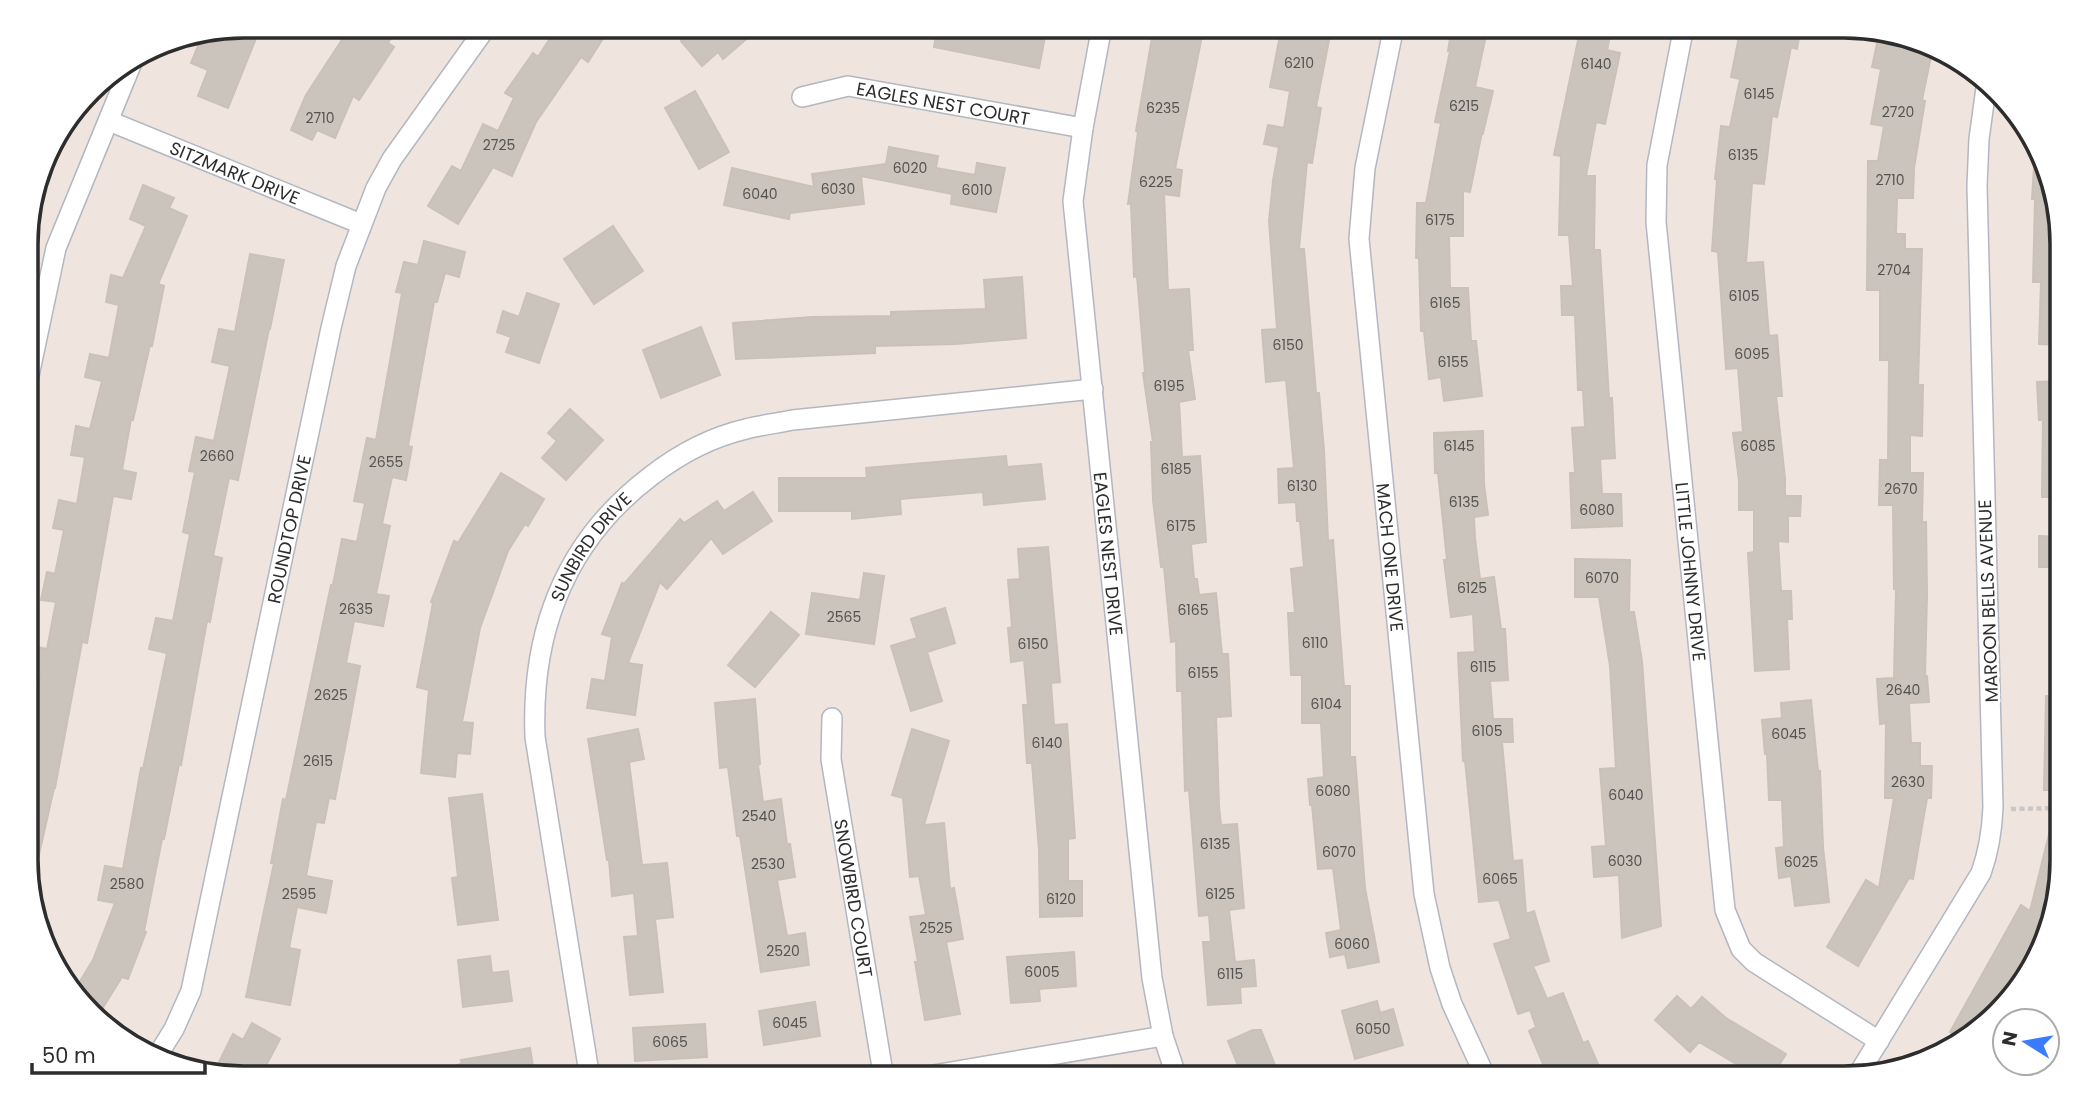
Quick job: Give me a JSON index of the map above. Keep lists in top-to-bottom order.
{
  "streets": {
    "street": [
      "EAGLES NEST COURT",
      "SITZMARK DRIVE",
      "ROUNDTOP DRIVE",
      "SUNBIRD DRIVE",
      "EAGLES NEST DRIVE",
      "MACH ONE DRIVE",
      "LITTLE JOHNNY DRIVE",
      "MAROON BELLS AVENUE",
      "SNOWBIRD COURT"
    ]
  },
  "crossings": [
    ["EAGLES NEST COURT", "EAGLES NEST DRIVE"],
    ["SITZMARK DRIVE", "ROUNDTOP DRIVE"],
    ["SUNBIRD DRIVE", "EAGLES NEST DRIVE"],
    ["LITTLE JOHNNY DRIVE", "MAROON BELLS AVENUE"]
  ],
  "house_numbers": [
    "6210",
    "6140",
    "6145",
    "6215",
    "6235",
    "2720",
    "2710",
    "2725",
    "6135",
    "6020",
    "2710",
    "6225",
    "6030",
    "6010",
    "6040",
    "6175",
    "2704",
    "6105",
    "6165",
    "6150",
    "6095",
    "6155",
    "6195",
    "6145",
    "6085",
    "2660",
    "2655",
    "6185",
    "6130",
    "2670",
    "6135",
    "6080",
    "6175",
    "6070",
    "6125",
    "2635",
    "6165",
    "2565",
    "6110",
    "6150",
    "6115",
    "6155",
    "2640",
    "2625",
    "6104",
    "6105",
    "6045",
    "6140",
    "2615",
    "2630",
    "6080",
    "6040",
    "2540",
    "6135",
    "6070",
    "6030",
    "6025",
    "2530",
    "6065",
    "2580",
    "2595",
    "6125",
    "6120",
    "2525",
    "6060",
    "2520",
    "6005",
    "6115",
    "6045",
    "6050",
    "6065"
  ],
  "scale_bar": "50 m",
  "north": "left"
}
